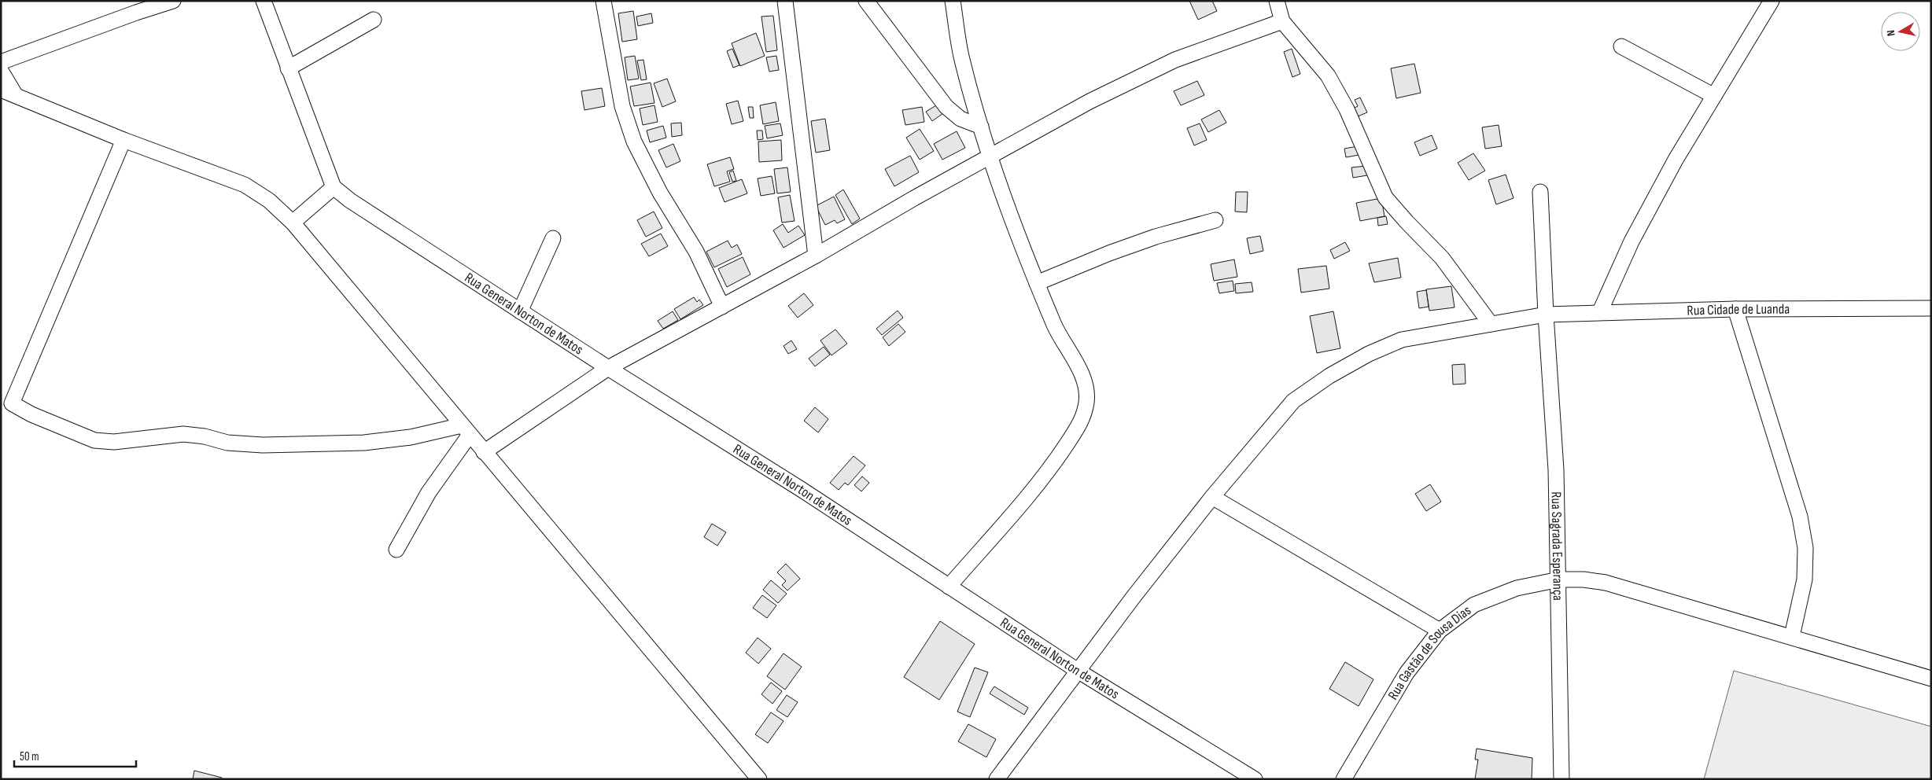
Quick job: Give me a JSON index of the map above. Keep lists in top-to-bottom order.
{
  "streets": {
    "street": [
      "Rua Cidade de Luanda",
      "Rua General Norton de Matos",
      "Rua Sagrada Esperança",
      "Rua Gastão de Sousa Dias"
    ]
  },
  "crossings": [
    ["Rua Cidade de Luanda", "Rua General Norton de Matos"],
    ["Rua Cidade de Luanda", "Rua Sagrada Esperança"],
    ["Rua Sagrada Esperança", "Rua Gastão de Sousa Dias"]
  ],
  "scale_bar": "50 m",
  "north": "left"
}
